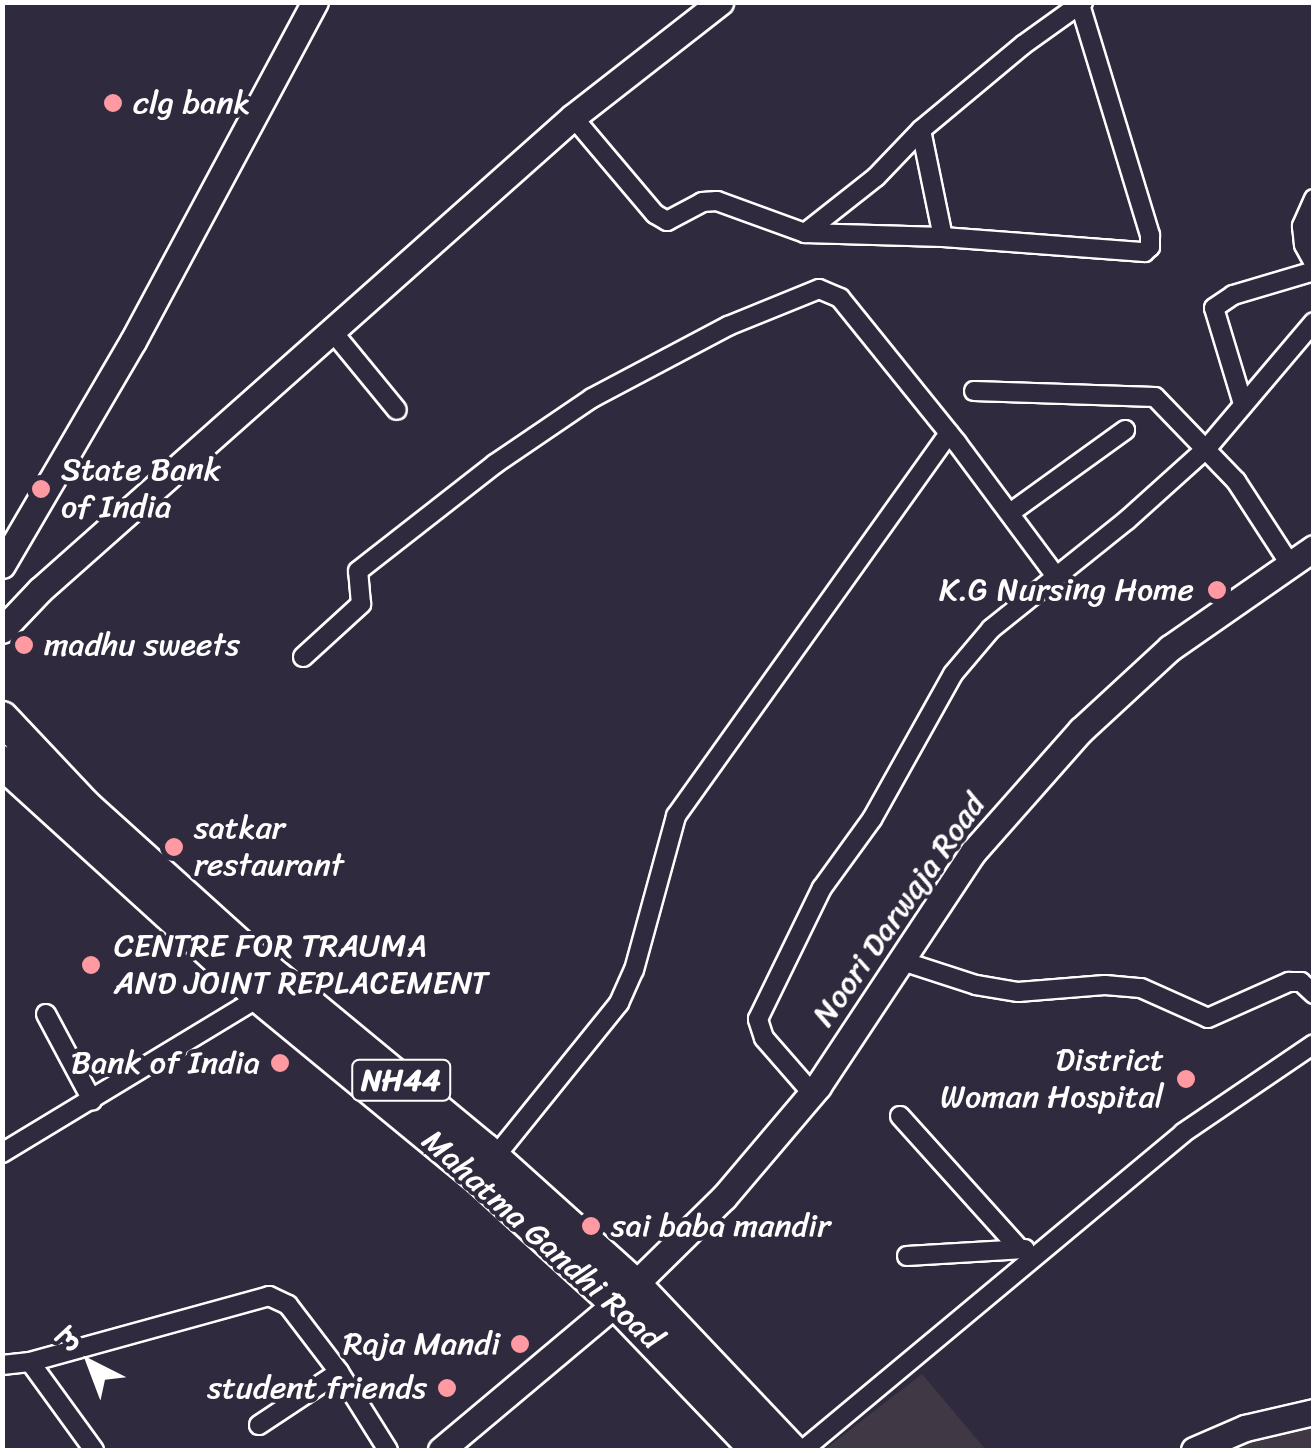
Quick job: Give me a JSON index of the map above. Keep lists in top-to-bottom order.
{
  "streets": {
    "highway": ["NH44", "Mahatma Gandhi Road"],
    "street": ["Noori Darwaja Road"]
  },
  "crossings": [
    ["Noori Darwaja Road", "Mahatma Gandhi Road"]
  ],
  "places": [
    "clg bank",
    "State Bank of India",
    "K.G Nursing Home",
    "madhu sweets",
    "satkar restaurant",
    "CENTRE FOR TRAUMA AND JOINT REPLACEMENT",
    "Bank of India",
    "District Woman Hospital",
    "sai baba mandir",
    "Raja Mandi",
    "student friends"
  ],
  "north": "top left"
}
